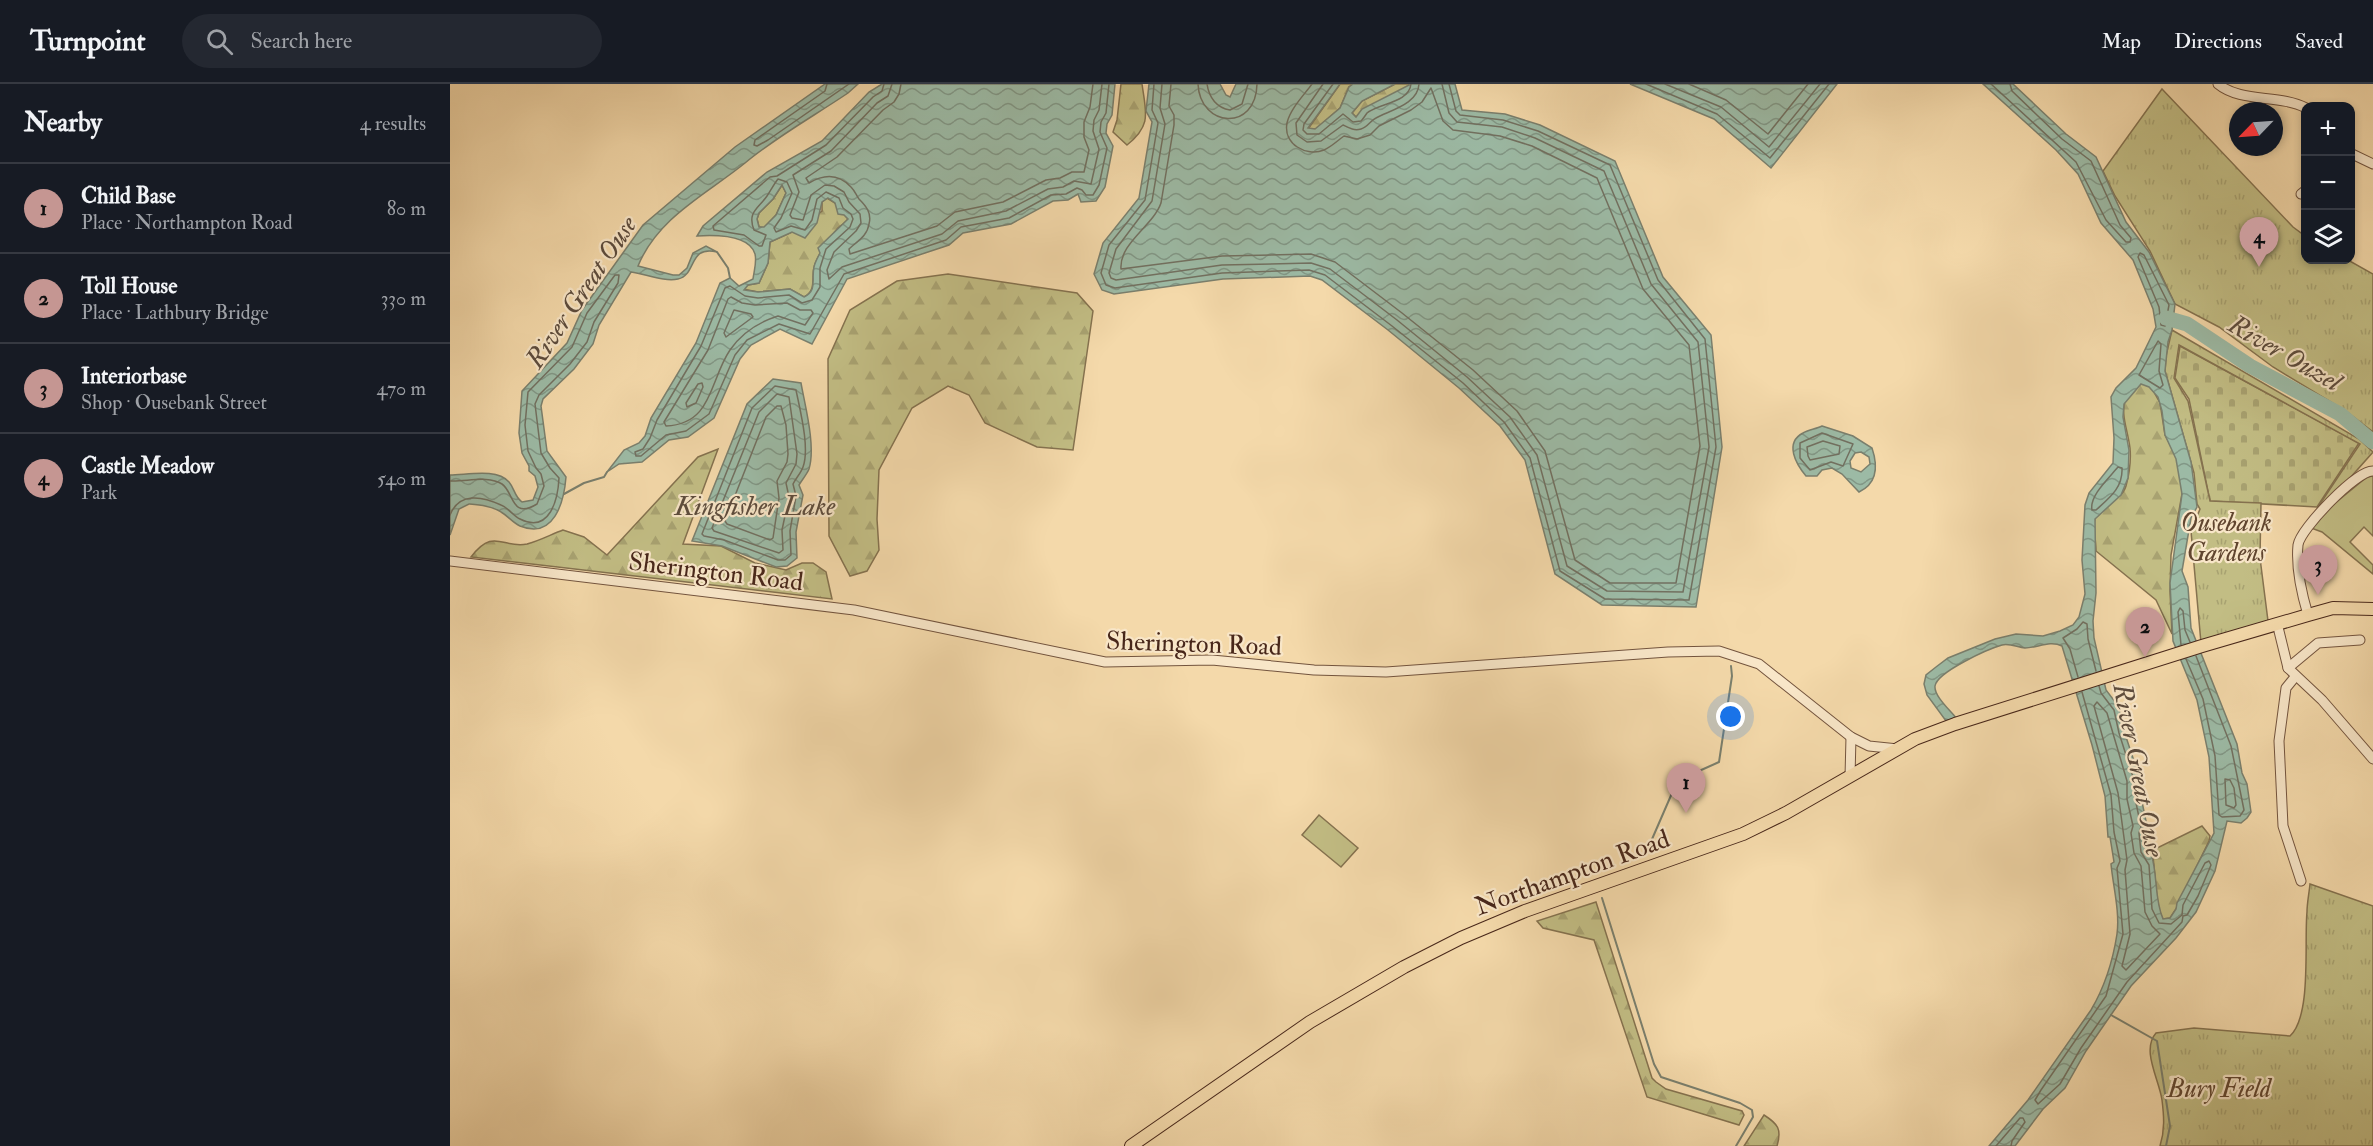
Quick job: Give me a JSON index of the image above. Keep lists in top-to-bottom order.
{
  "streets": {
    "main road": ["Northampton Road"],
    "street": ["Sherington Road"]
  },
  "crossings": [
    ["Sherington Road", "Northampton Road"]
  ],
  "water": ["River Great Ouse", "River Ouzel", "Kingfisher Lake"],
  "parks": ["Ousebank Gardens", "Bury Field"],
  "north": "bottom left",
  "page": {
    "header": "Turnpoint",
    "search": "Search here",
    "nav": ["Map", "Directions", "Saved"],
    "heading": ["Nearby", "4 results"],
    "map_buttons": ["+", "−"],
    "list": [
      {
        "mark": "1",
        "name": "Child Base",
        "note": "Place · Northampton Road",
        "value": "80 m"
      },
      {
        "mark": "2",
        "name": "Toll House",
        "note": "Place · Lathbury Bridge",
        "value": "330 m"
      },
      {
        "mark": "3",
        "name": "Interiorbase",
        "note": "Shop · Ousebank Street",
        "value": "470 m"
      },
      {
        "mark": "4",
        "name": "Castle Meadow",
        "note": "Park",
        "value": "540 m"
      }
    ],
    "pins": [
      "4",
      "3",
      "2",
      "1"
    ]
  }
}
